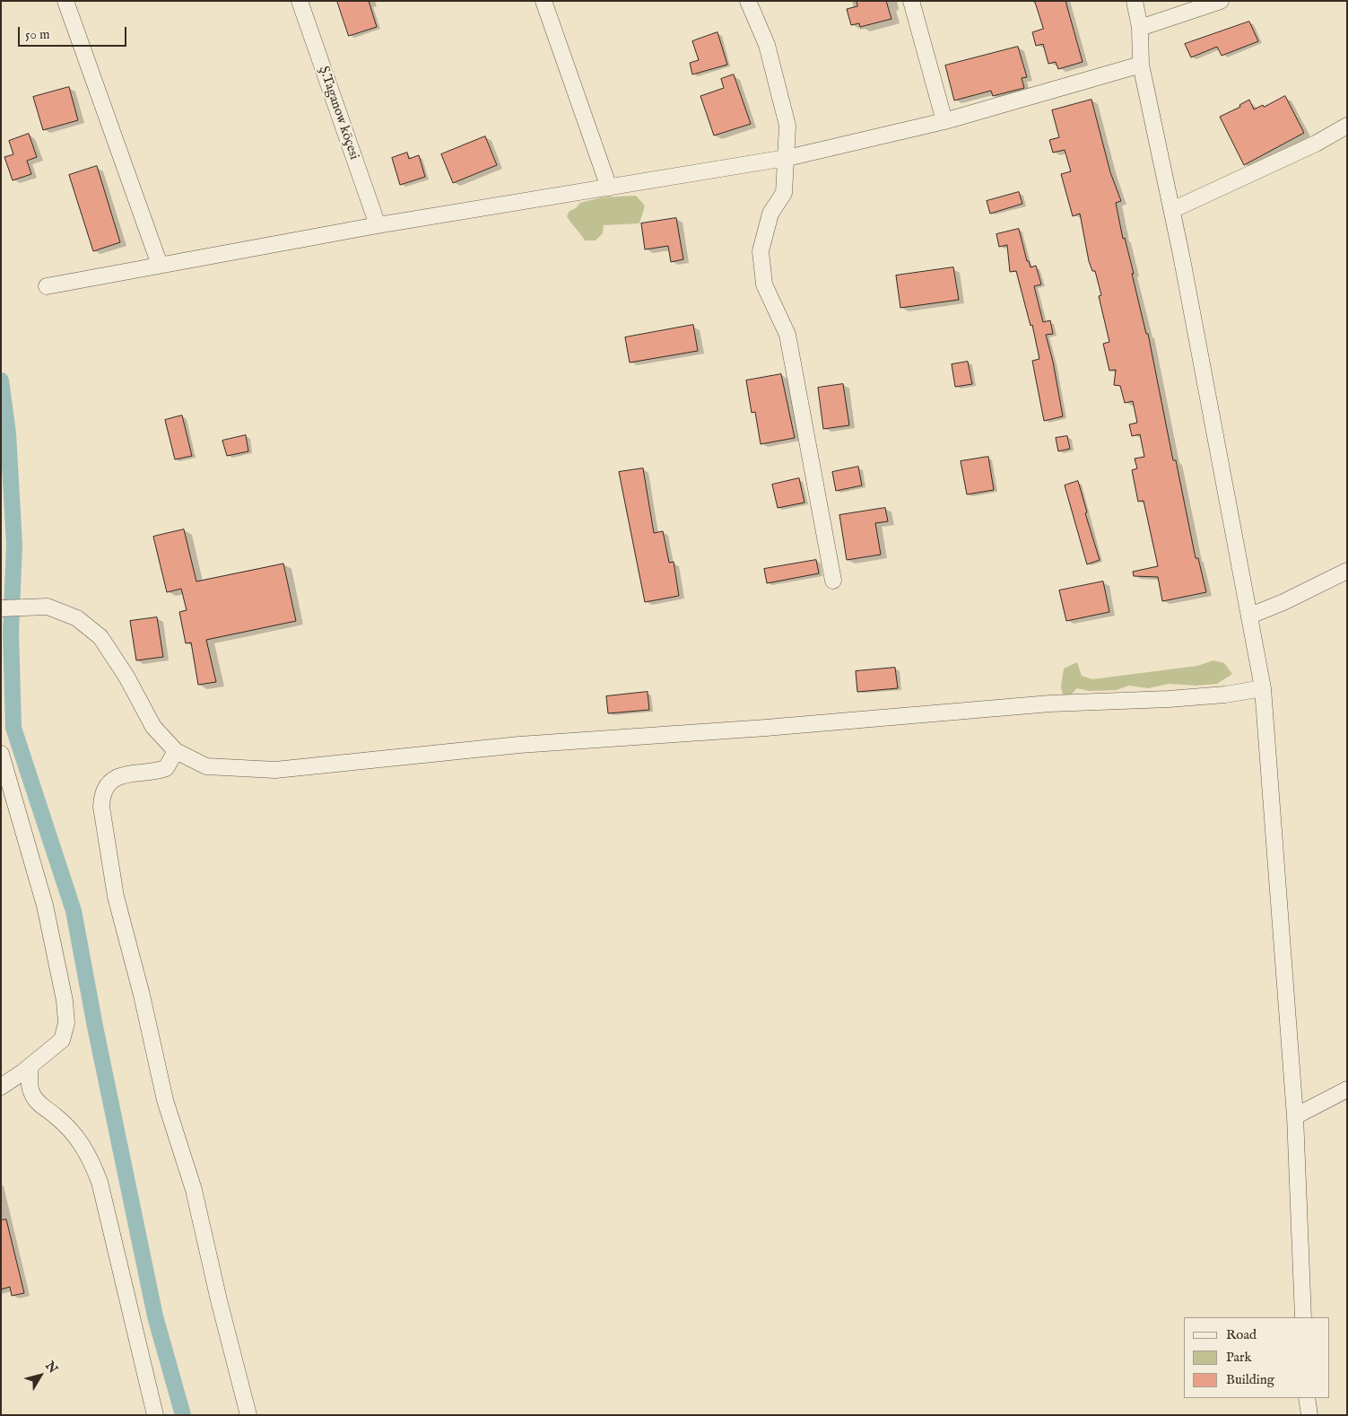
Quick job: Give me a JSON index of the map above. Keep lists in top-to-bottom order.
{
  "streets": {
    "street": ["Ş.Taganow köçesi"]
  },
  "legend": ["Road", "Park", "Building"],
  "scale_bar": "50 m",
  "north": "top right"
}
